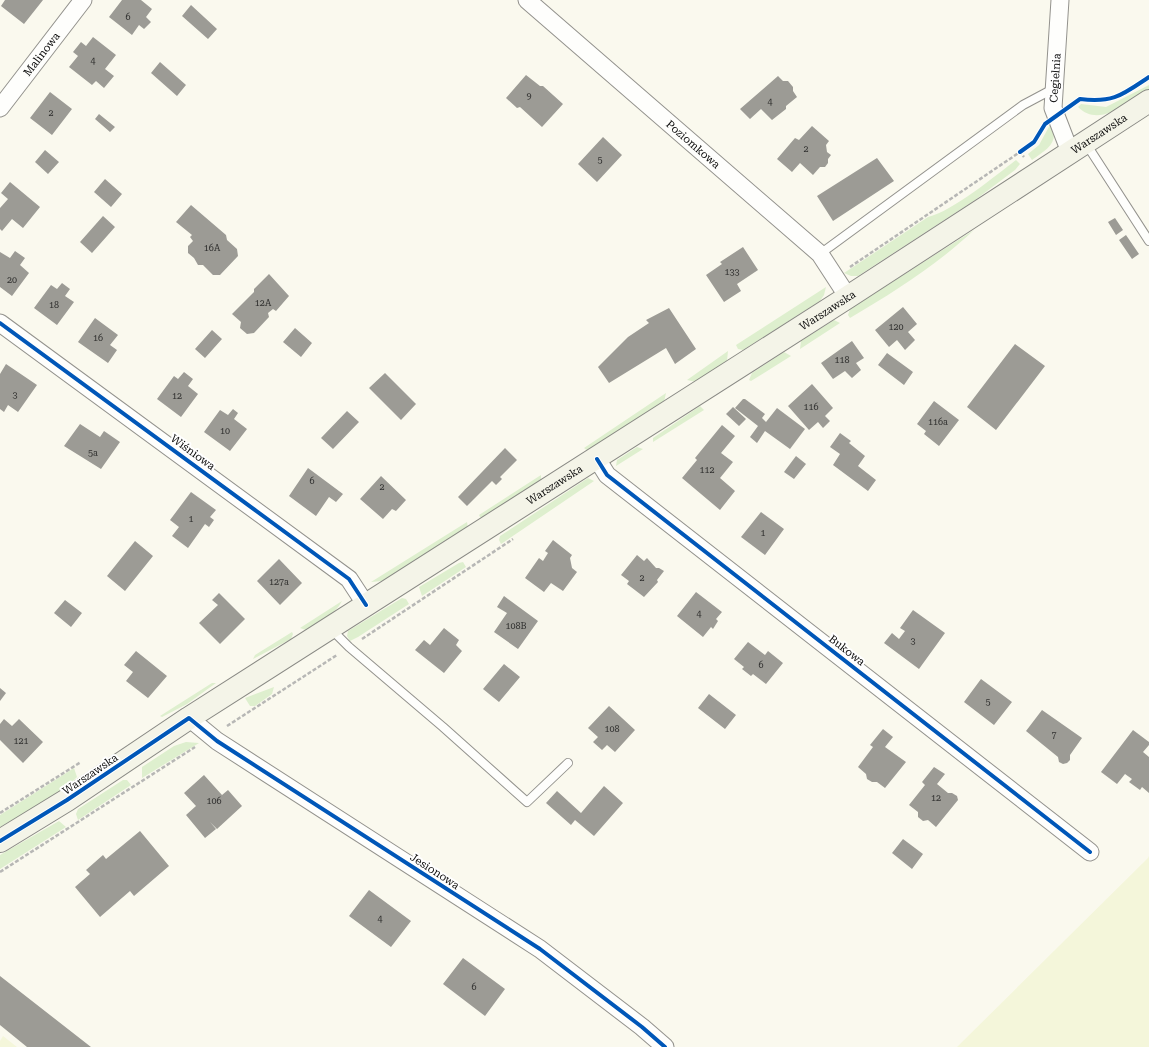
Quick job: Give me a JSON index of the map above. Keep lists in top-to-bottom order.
{
  "streets": {
    "main road": ["Warszawska"],
    "street": [
      "Malinowa",
      "Cegielnia",
      "Poziomkowa",
      "Wiśniowa",
      "Bukowa",
      "Jesionowa"
    ]
  },
  "crossings": [
    ["Cegielnia", "Warszawska"],
    ["Warszawska", "Poziomkowa"],
    ["Warszawska", "Wiśniowa"],
    ["Warszawska", "Bukowa"],
    ["Warszawska", "Jesionowa"]
  ],
  "house_numbers": [
    "6",
    "4",
    "9",
    "4",
    "2",
    "2",
    "5",
    "16A",
    "133",
    "20",
    "12A",
    "18",
    "120",
    "16",
    "118",
    "3",
    "12",
    "116",
    "116a",
    "10",
    "5a",
    "112",
    "6",
    "2",
    "1",
    "1",
    "2",
    "127a",
    "4",
    "108B",
    "3",
    "6",
    "5",
    "108",
    "7",
    "121",
    "12",
    "106",
    "4",
    "6"
  ]
}
